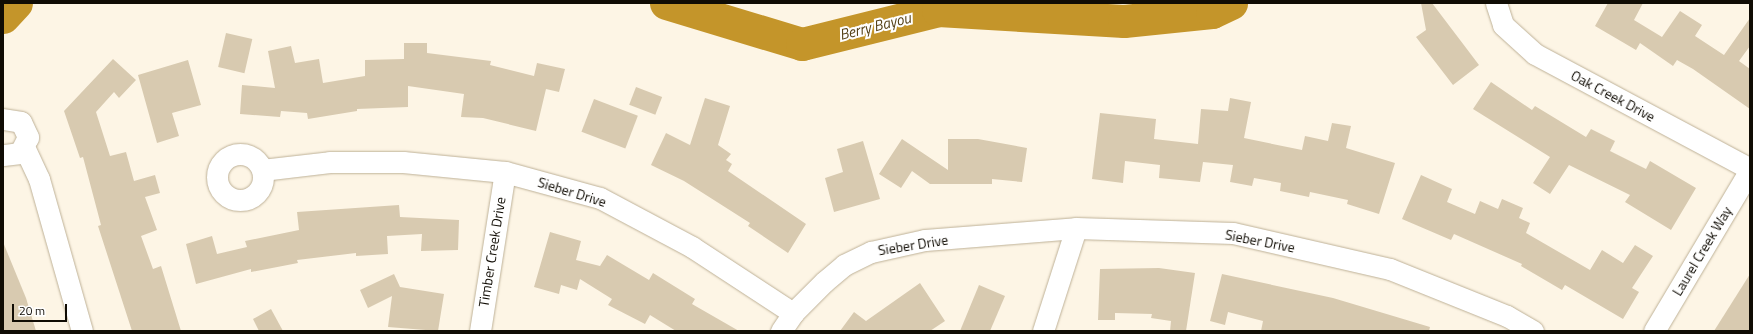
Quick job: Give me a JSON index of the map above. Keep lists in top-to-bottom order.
{
  "streets": {
    "street": [
      "Oak Creek Drive",
      "Sieber Drive",
      "Laurel Creek Way",
      "Timber Creek Drive"
    ]
  },
  "crossings": [
    ["Oak Creek Drive", "Laurel Creek Way"],
    ["Sieber Drive", "Timber Creek Drive"]
  ],
  "water": ["Berry Bayou"],
  "scale_bar": "20 m"
}
